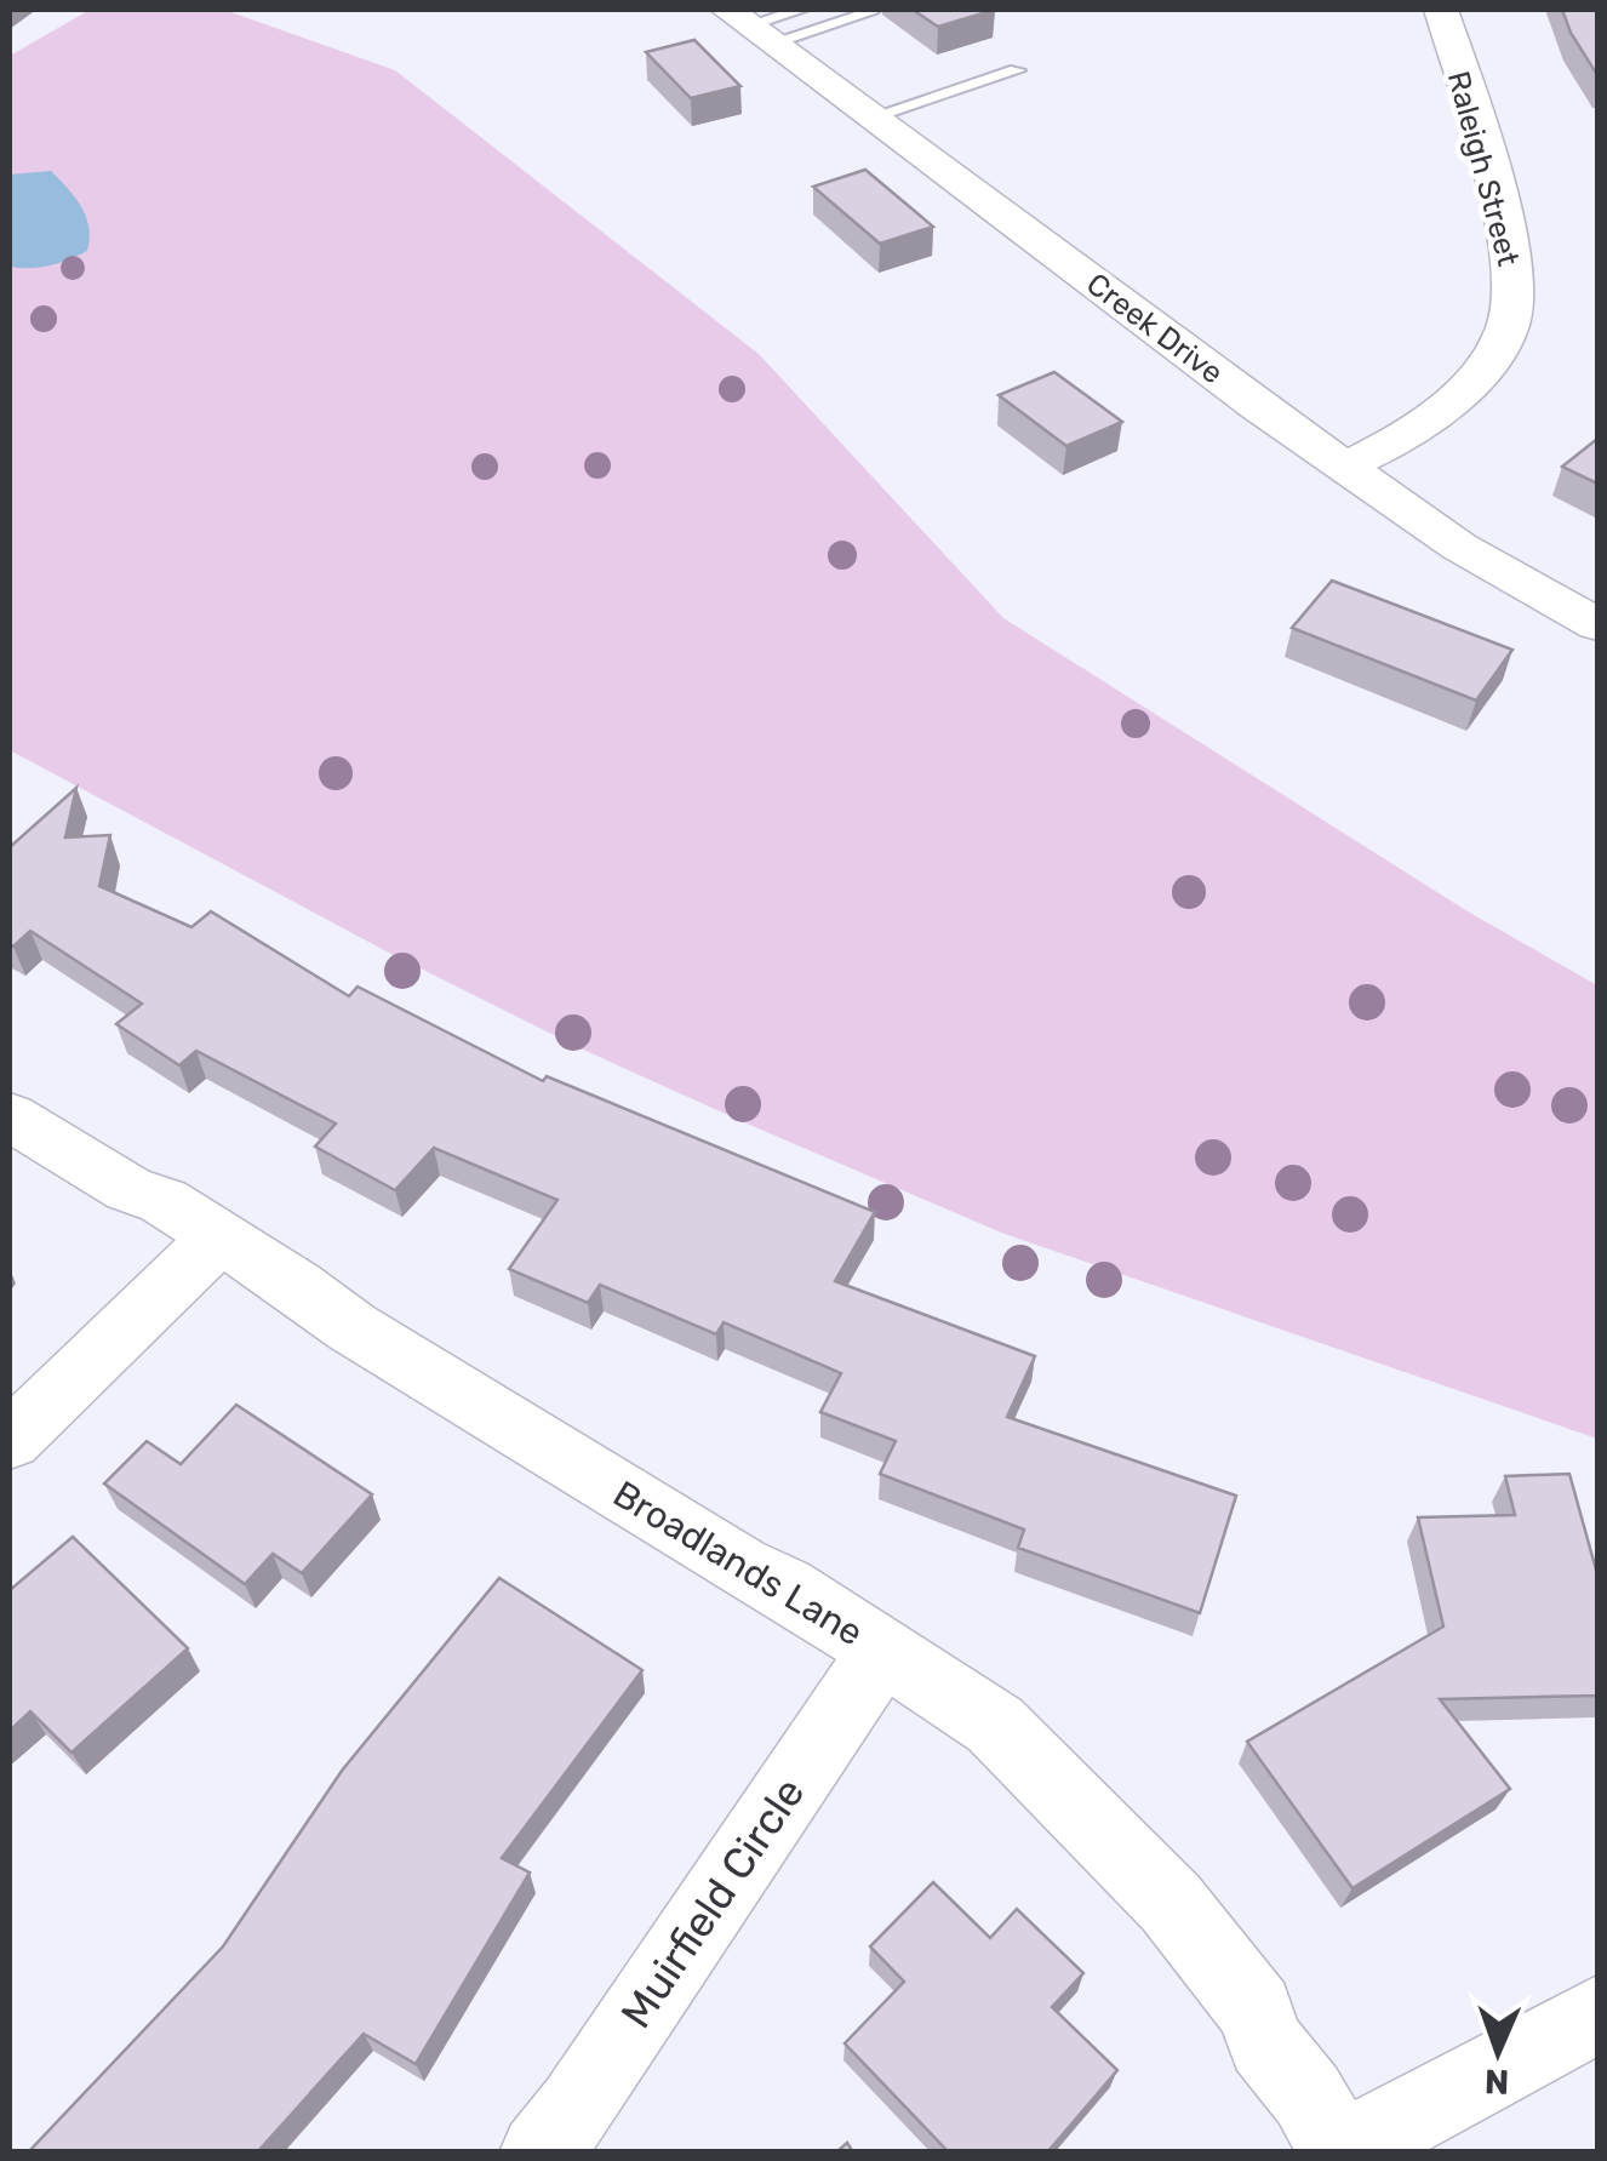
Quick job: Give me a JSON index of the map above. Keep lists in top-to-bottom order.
{
  "streets": {
    "street": [
      "Raleigh Street",
      "Creek Drive",
      "Broadlands Lane",
      "Muirfield Circle"
    ]
  },
  "crossings": [
    ["Raleigh Street", "Creek Drive"],
    ["Broadlands Lane", "Muirfield Circle"]
  ],
  "north": "bottom"
}
